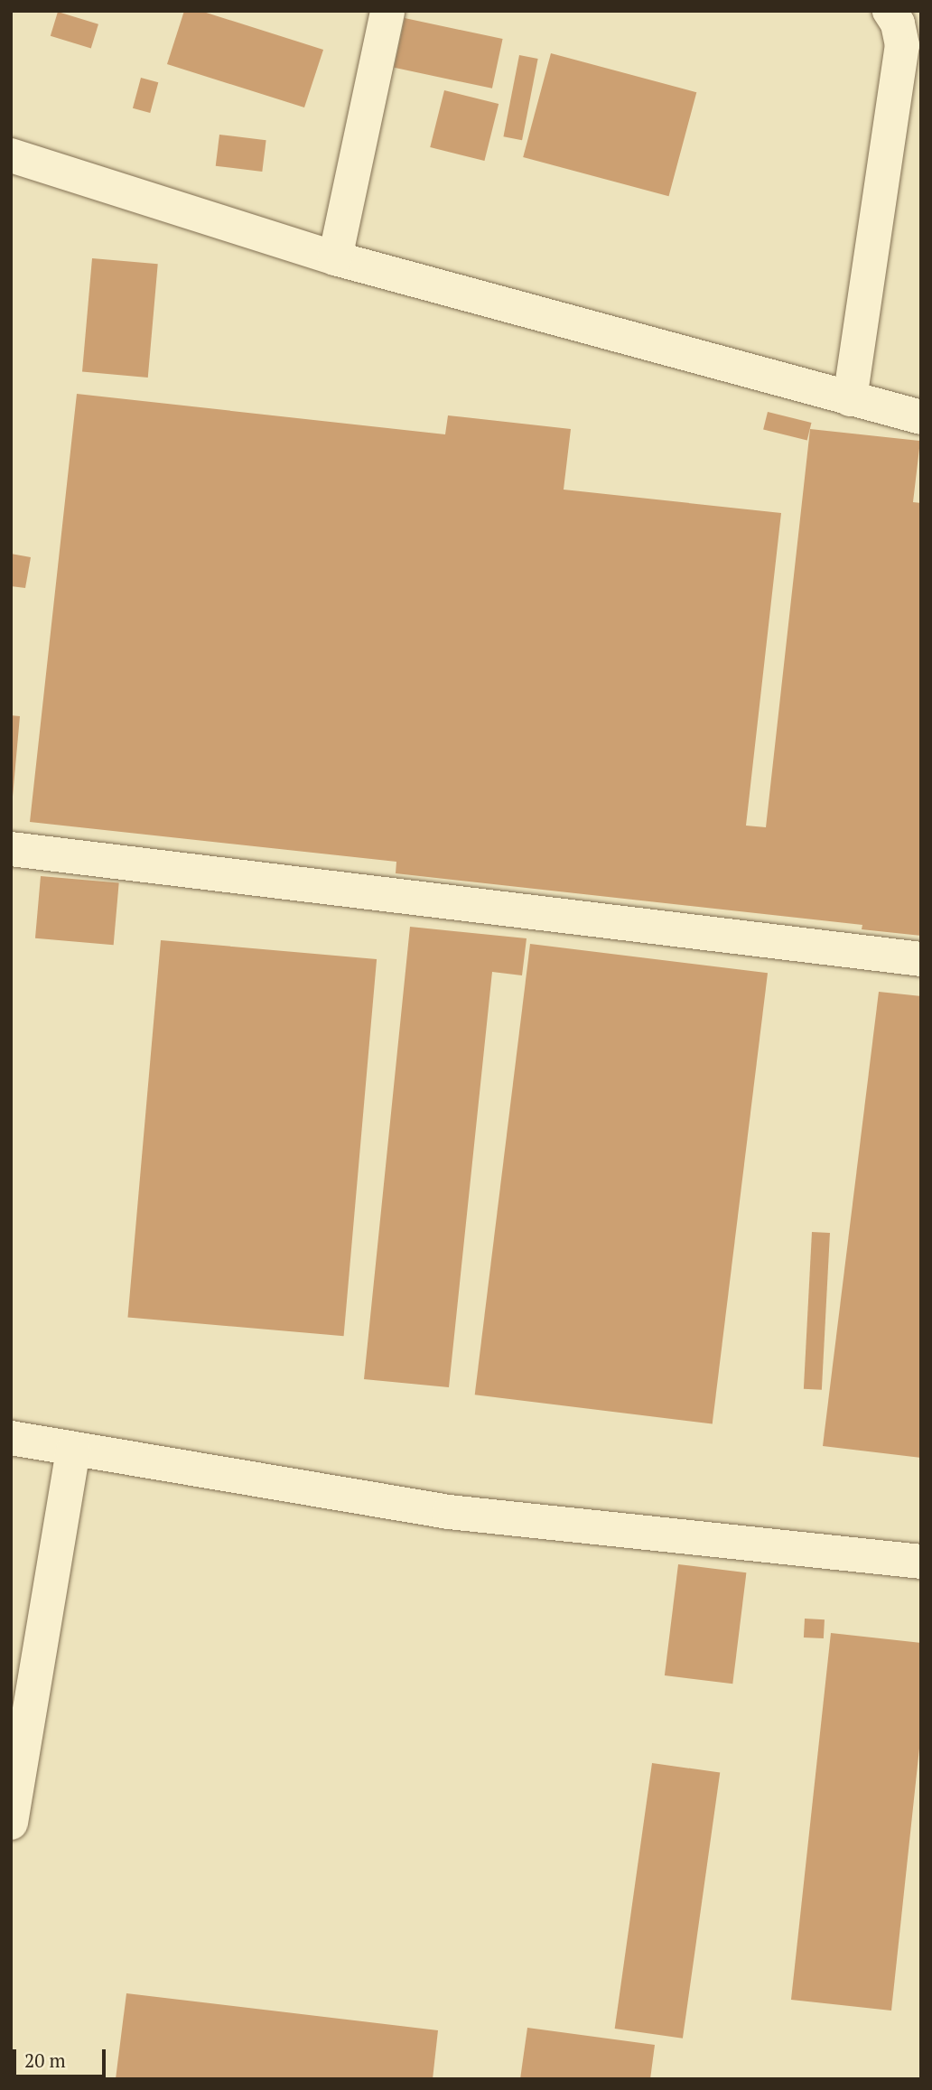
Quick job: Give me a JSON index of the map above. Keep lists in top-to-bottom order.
{
  "scale_bar": "20 m"
}
